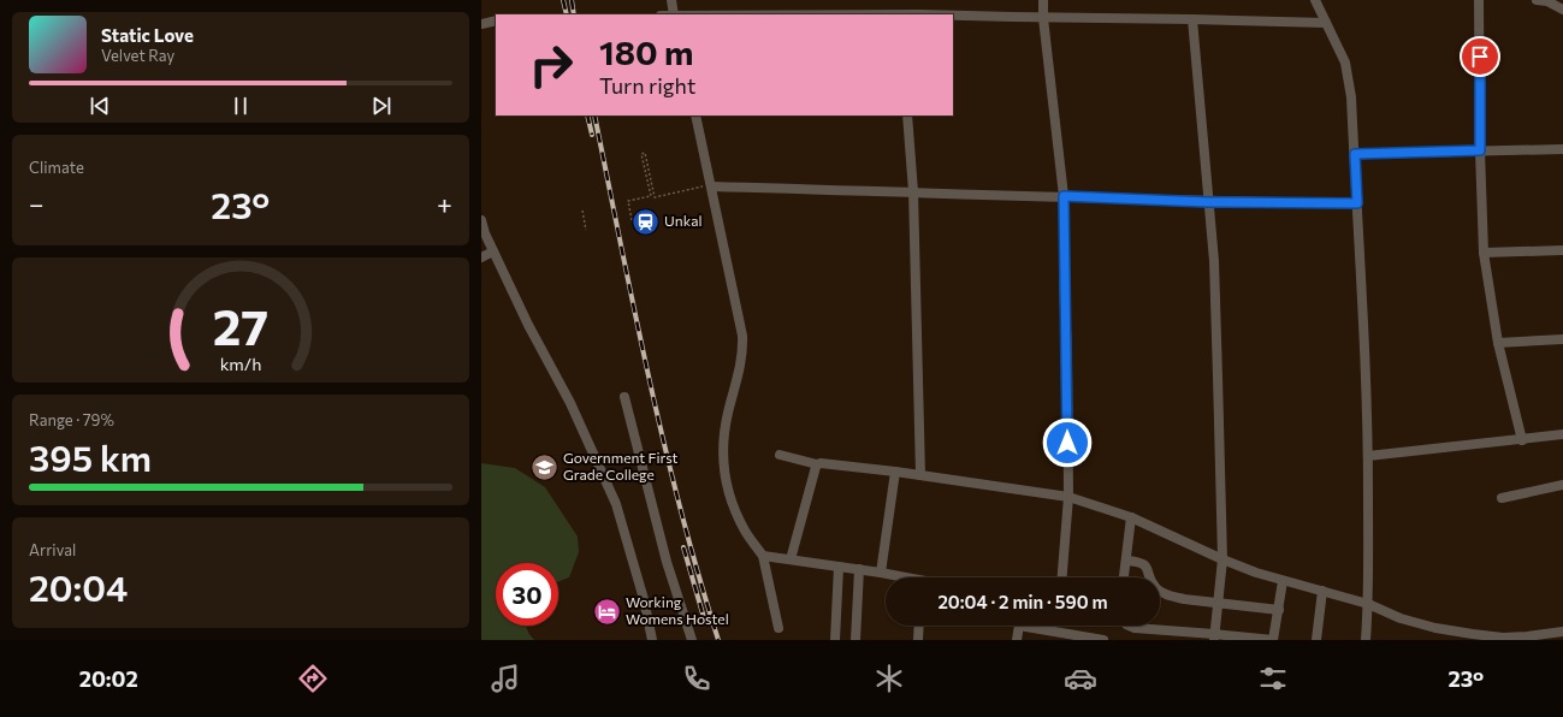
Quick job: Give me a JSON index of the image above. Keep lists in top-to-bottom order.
{
  "places": {
    "station": ["Unkal"],
    "school or university": ["Government First Grade College"],
    "hotel": ["Working Womens Hostel"]
  },
  "page": {
    "turn": ["180 m", "Turn right"],
    "song": ["Static Love", "Velvet Ray"],
    "tile": [
      "Climate",
      ["Range · 79%", "395 km"],
      ["Arrival", "20:04"]
    ],
    "heat": ["−", "23°", "+"],
    "limit": "30",
    "trip": "20:04 · 2 min · 590 m",
    "tabs": ["20:02", "23°"],
    "gauge": ["27", "km/h"]
  }
}
